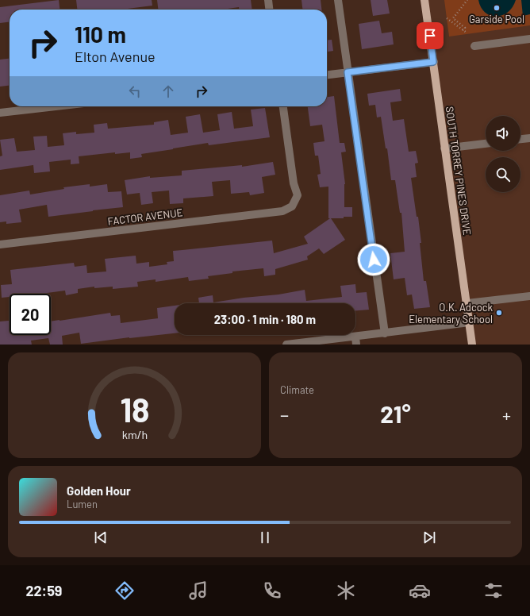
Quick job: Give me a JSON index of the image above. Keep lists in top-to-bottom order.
{
  "streets": {
    "main road": ["SOUTH TORREY PINES DRIVE"],
    "street": ["FACTOR AVENUE"]
  },
  "places": ["Garside Pool", "O.K. Adcock Elementary School"],
  "page": {
    "turn": ["110 m", "Elton Avenue"],
    "limit": "20",
    "trip": "23:00 · 1 min · 180 m",
    "tile": "Climate",
    "heat": ["−", "21°", "+"],
    "song": ["Golden Hour", "Lumen"],
    "tabs": "22:59",
    "gauge": ["18", "km/h"]
  }
}
